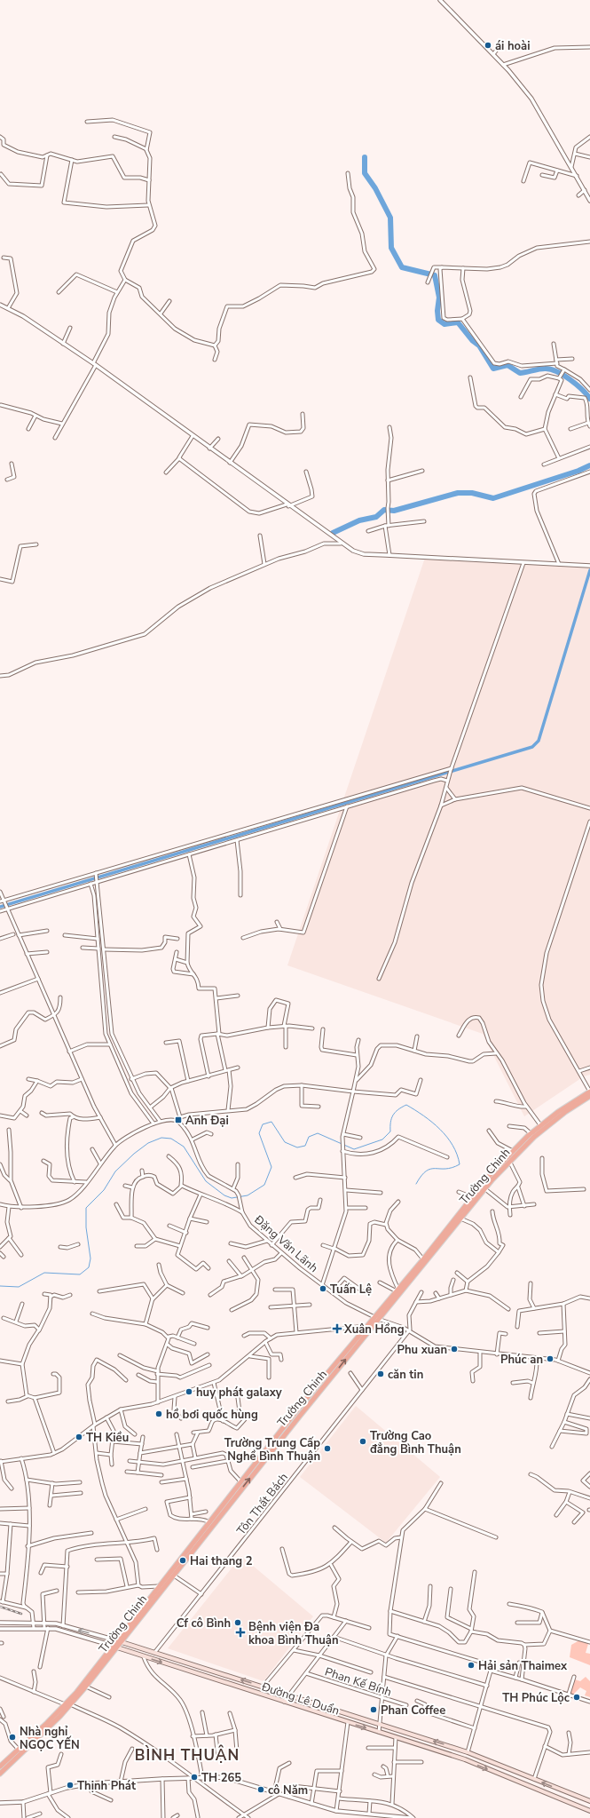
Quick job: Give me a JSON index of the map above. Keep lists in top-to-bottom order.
{
  "streets": {
    "highway": ["Trường Chinh"],
    "main road": ["Đường Lê Duẩn"],
    "street": ["Đặng Văn Lãnh", "Tôn Thất Bách", "Phan Kế Bính"]
  },
  "crossings": [
    ["Trường Chinh", "Đặng Văn Lãnh"],
    ["Trường Chinh", "Đường Lê Duẩn"],
    ["Đặng Văn Lãnh", "Tôn Thất Bách"],
    ["Tôn Thất Bách", "Đường Lê Duẩn"]
  ],
  "districts": ["BÌNH THUẬN"],
  "places": {
    "other": [
      "ái hoài",
      "Tuấn Lệ",
      "Phu xuan",
      "Phúc an",
      "căn tin",
      "huy phát galaxy",
      "hồ bơi quốc hùng",
      "TH Kiều",
      "Trường Cao đẳng Bình Thuận",
      "Trường Trung Cấp Nghề Bình Thuận",
      "Hai thang 2",
      "Cf cô Bình",
      "Hải sản Thaimex",
      "TH Phúc Lộc",
      "Phan Coffee",
      "Nhà nghỉ NGỌC YẾN",
      "TH 265",
      "Thịnh Phát",
      "cô Năm"
    ],
    "transit": ["Anh Đại"],
    "health": ["Xuân Hồng", "Bệnh viện Đa khoa Bình Thuận"]
  }
}
